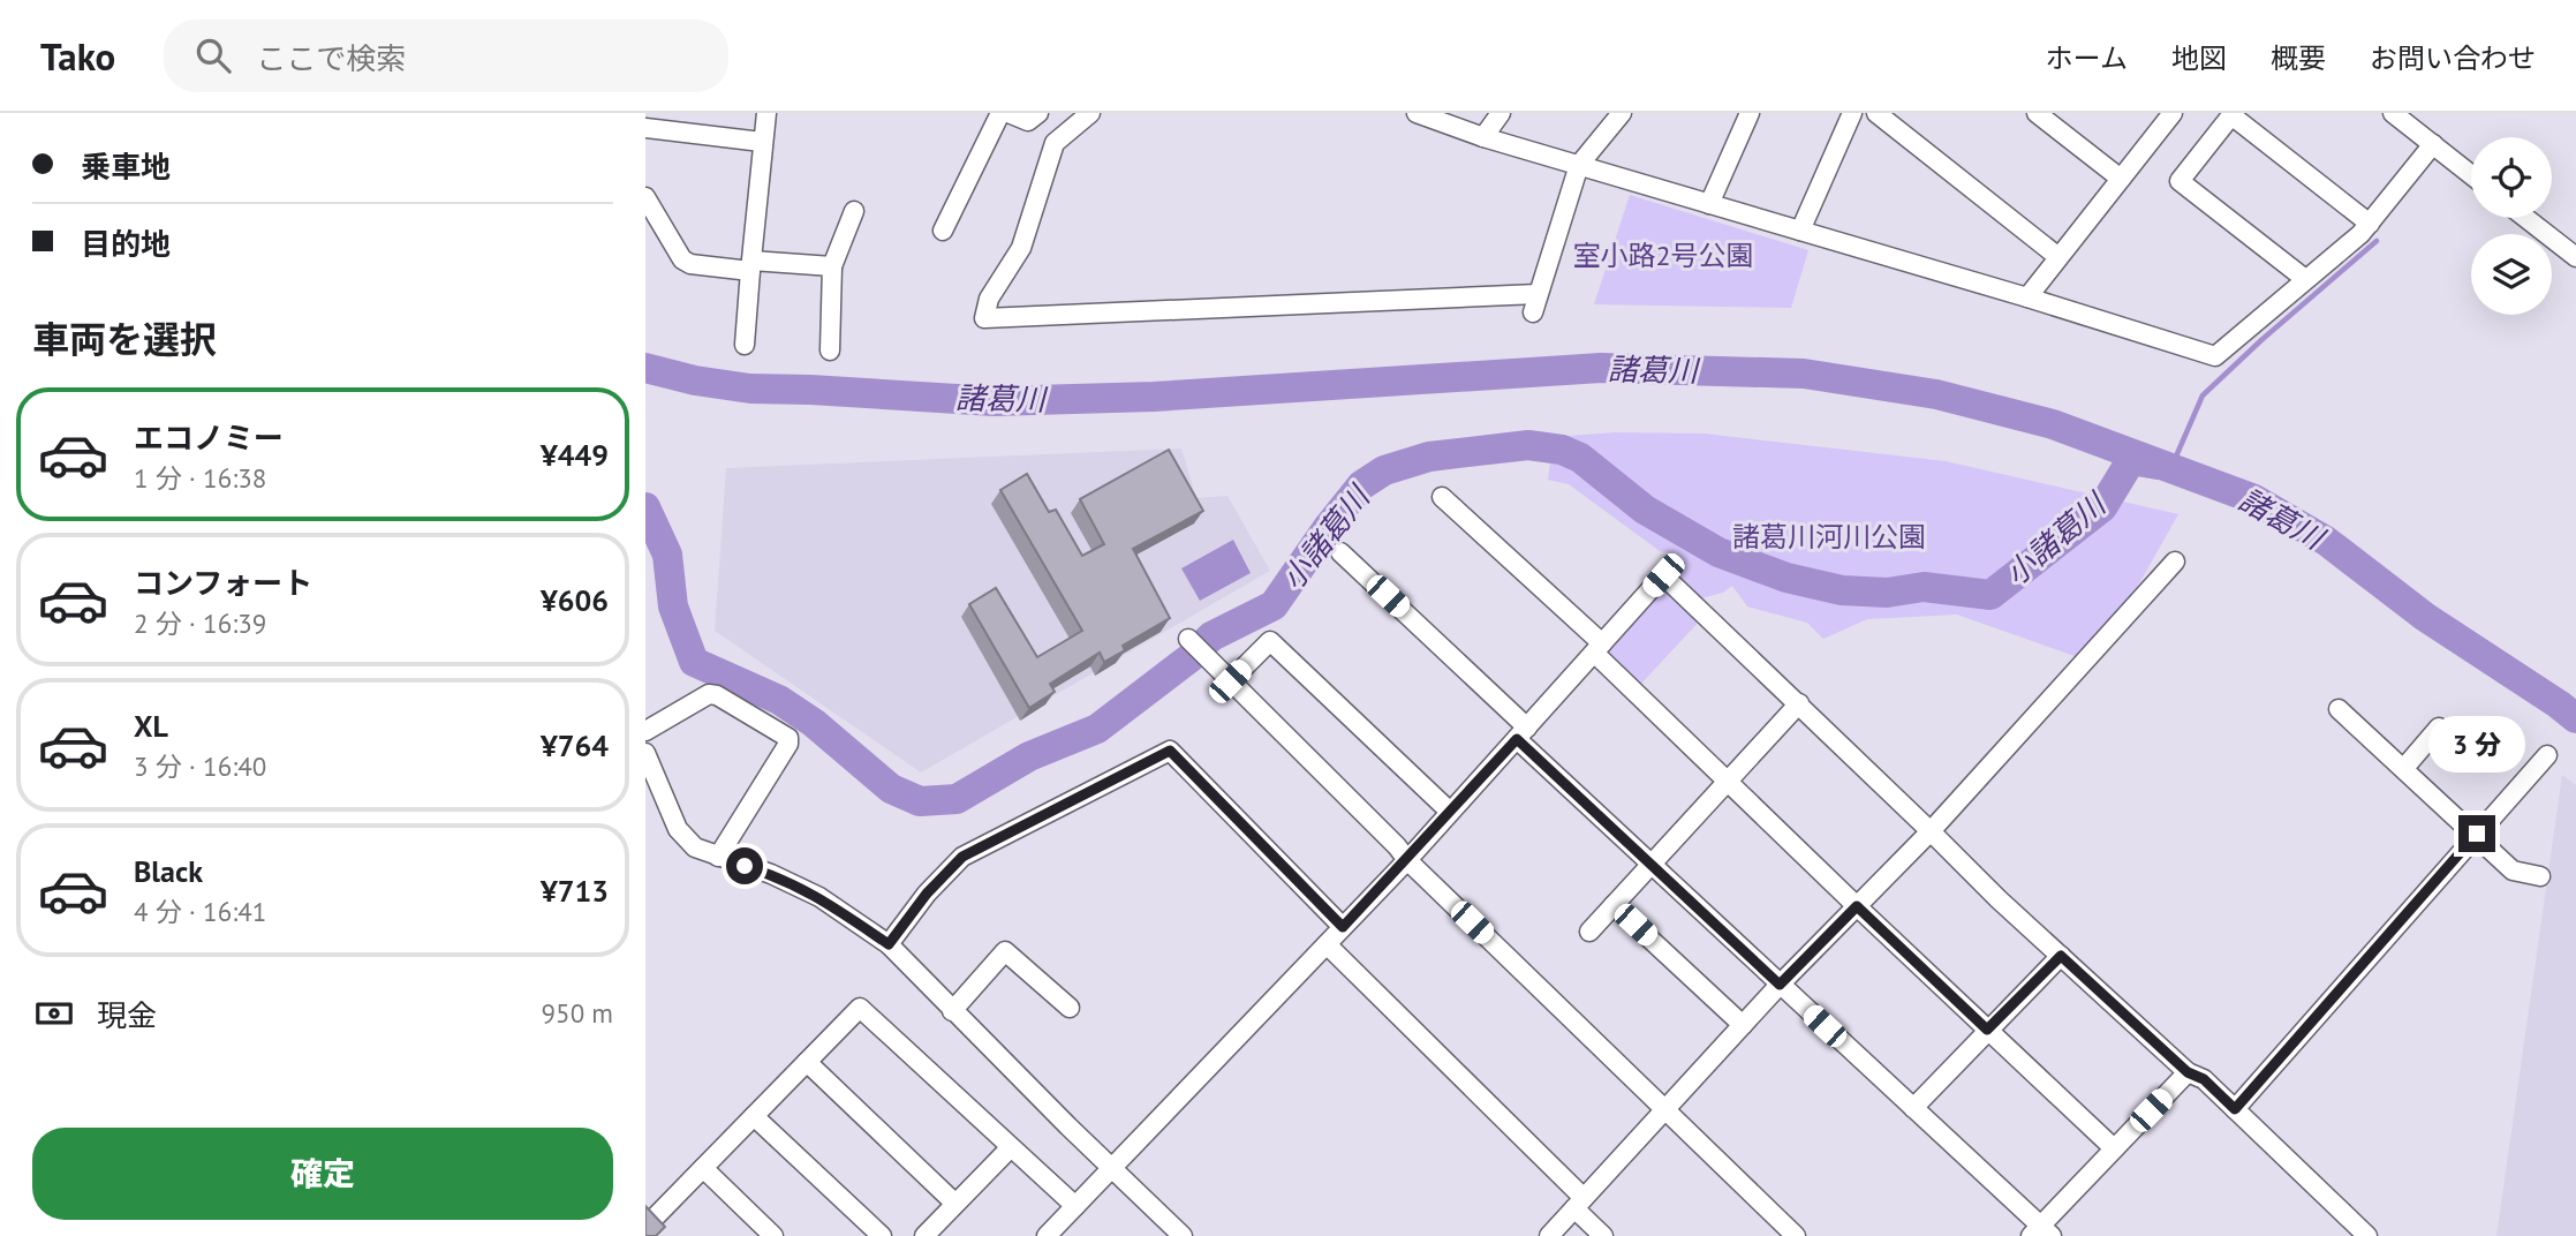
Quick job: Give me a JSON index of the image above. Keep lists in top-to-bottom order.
{
  "water": ["諸葛川", "小諸葛川"],
  "parks": ["室小路2号公園", "諸葛川河川公園"],
  "page": {
    "header": "Tako",
    "search": "ここで検索",
    "nav": [
      "ホーム",
      "地図",
      "概要",
      "お問い合わせ"
    ],
    "banner": ["乗車地", "目的地"],
    "heading": "車両を選択",
    "list": [
      {
        "name": "エコノミー",
        "note": "1 分 · 16:38",
        "value": "¥449"
      },
      {
        "name": "コンフォート",
        "note": "2 分 · 16:39",
        "value": "¥606"
      },
      {
        "name": "XL",
        "note": "3 分 · 16:40",
        "value": "¥764"
      },
      {
        "name": "Black",
        "note": "4 分 · 16:41",
        "value": "¥713"
      }
    ],
    "bubble": "3 分",
    "pay": ["現金", "950 m"],
    "buttons": "確定"
  }
}
